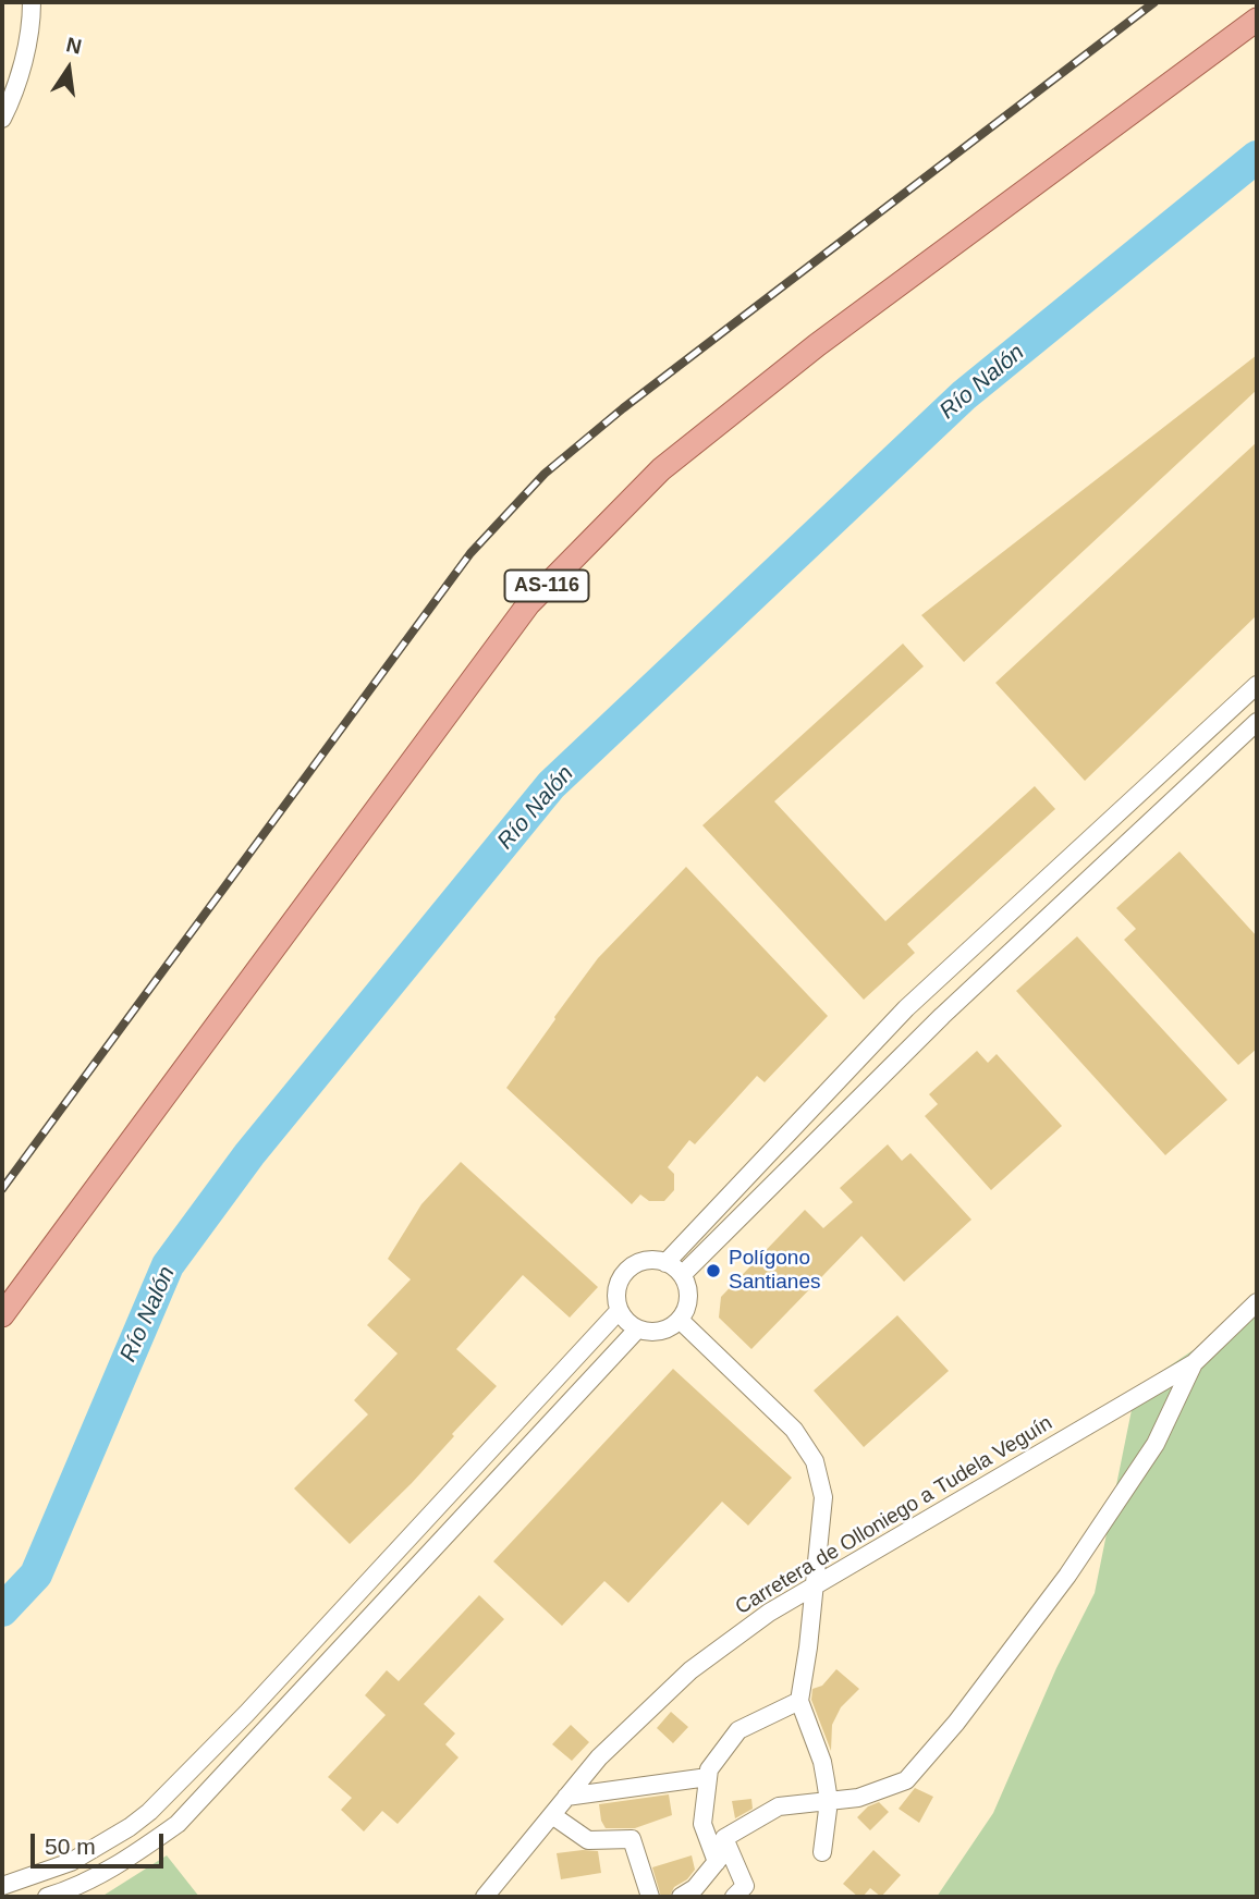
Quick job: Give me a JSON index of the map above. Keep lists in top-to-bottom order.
{
  "streets": {
    "main road": ["AS-116"],
    "street": ["Carretera de Olloniego a Tudela Veguín"]
  },
  "water": ["Río Nalón"],
  "places": ["Polígono Santianes"],
  "scale_bar": "50 m",
  "north": "top"
}
